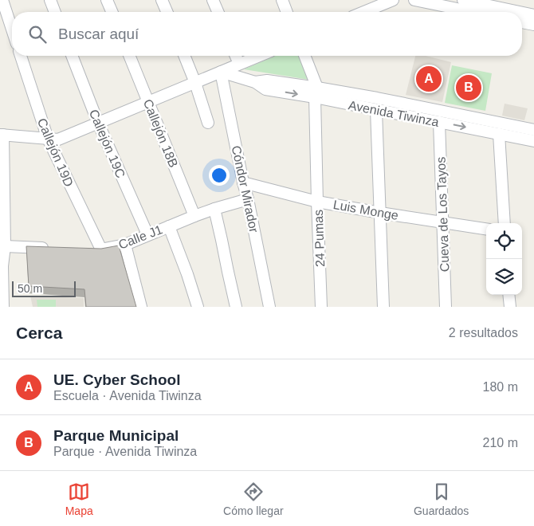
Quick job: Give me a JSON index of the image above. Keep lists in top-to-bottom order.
{
  "streets": {
    "street": [
      "Avenida Tiwinza",
      "Callejón 18B",
      "Callejón 19C",
      "Callejón 19D",
      "Cóndor Mirador",
      "Luis Monge",
      "Cueva de Los Tayos",
      "Calle J1",
      "24 Pumas"
    ]
  },
  "crossings": [
    ["Avenida Tiwinza", "Cóndor Mirador"],
    ["Avenida Tiwinza", "Cueva de Los Tayos"],
    ["Avenida Tiwinza", "24 Pumas"],
    ["Callejón 18B", "Calle J1"],
    ["Callejón 19C", "Calle J1"],
    ["Callejón 19D", "Calle J1"],
    ["Cóndor Mirador", "Luis Monge"],
    ["Cóndor Mirador", "Calle J1"],
    ["Luis Monge", "Cueva de Los Tayos"],
    ["Luis Monge", "24 Pumas"]
  ],
  "scale_bar": "50 m",
  "page": {
    "search": "Buscar aquí",
    "pins": ["A", "B"],
    "scale": "50 m",
    "heading": ["Cerca", "2 resultados"],
    "list": [
      {
        "mark": "A",
        "name": "UE. Cyber School",
        "note": "Escuela · Avenida Tiwinza",
        "value": "180 m"
      },
      {
        "mark": "B",
        "name": "Parque Municipal",
        "note": "Parque · Avenida Tiwinza",
        "value": "210 m"
      }
    ],
    "nav": ["Mapa", "Cómo llegar", "Guardados"]
  }
}
